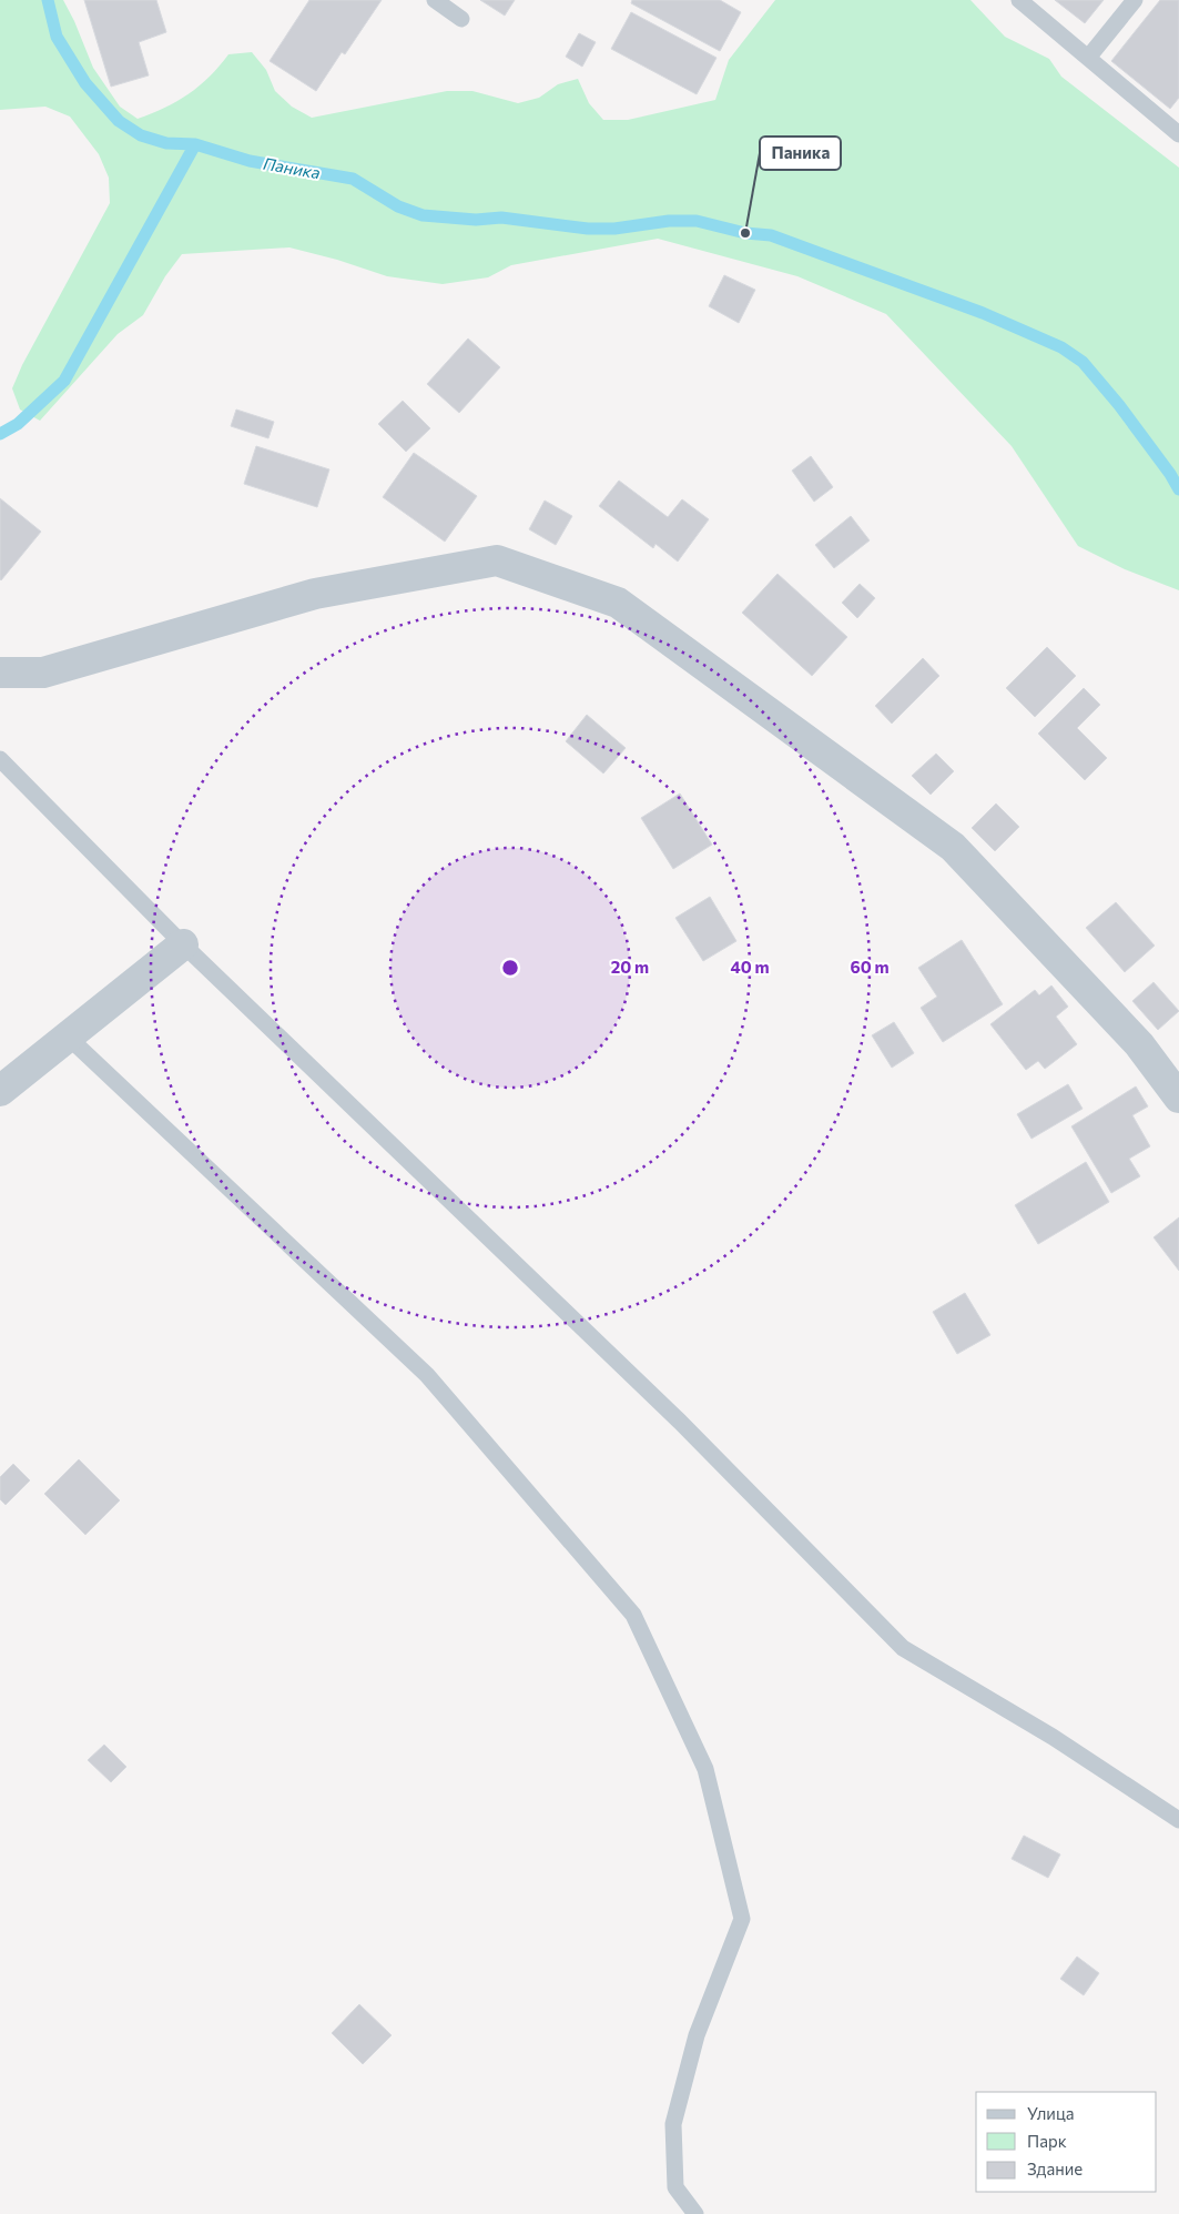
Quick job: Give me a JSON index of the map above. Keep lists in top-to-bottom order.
{
  "water": ["Паника"],
  "places": ["Паника"],
  "legend": ["Улица", "Парк", "Здание"],
  "rings": ["20 m", "40 m", "60 m"]
}
